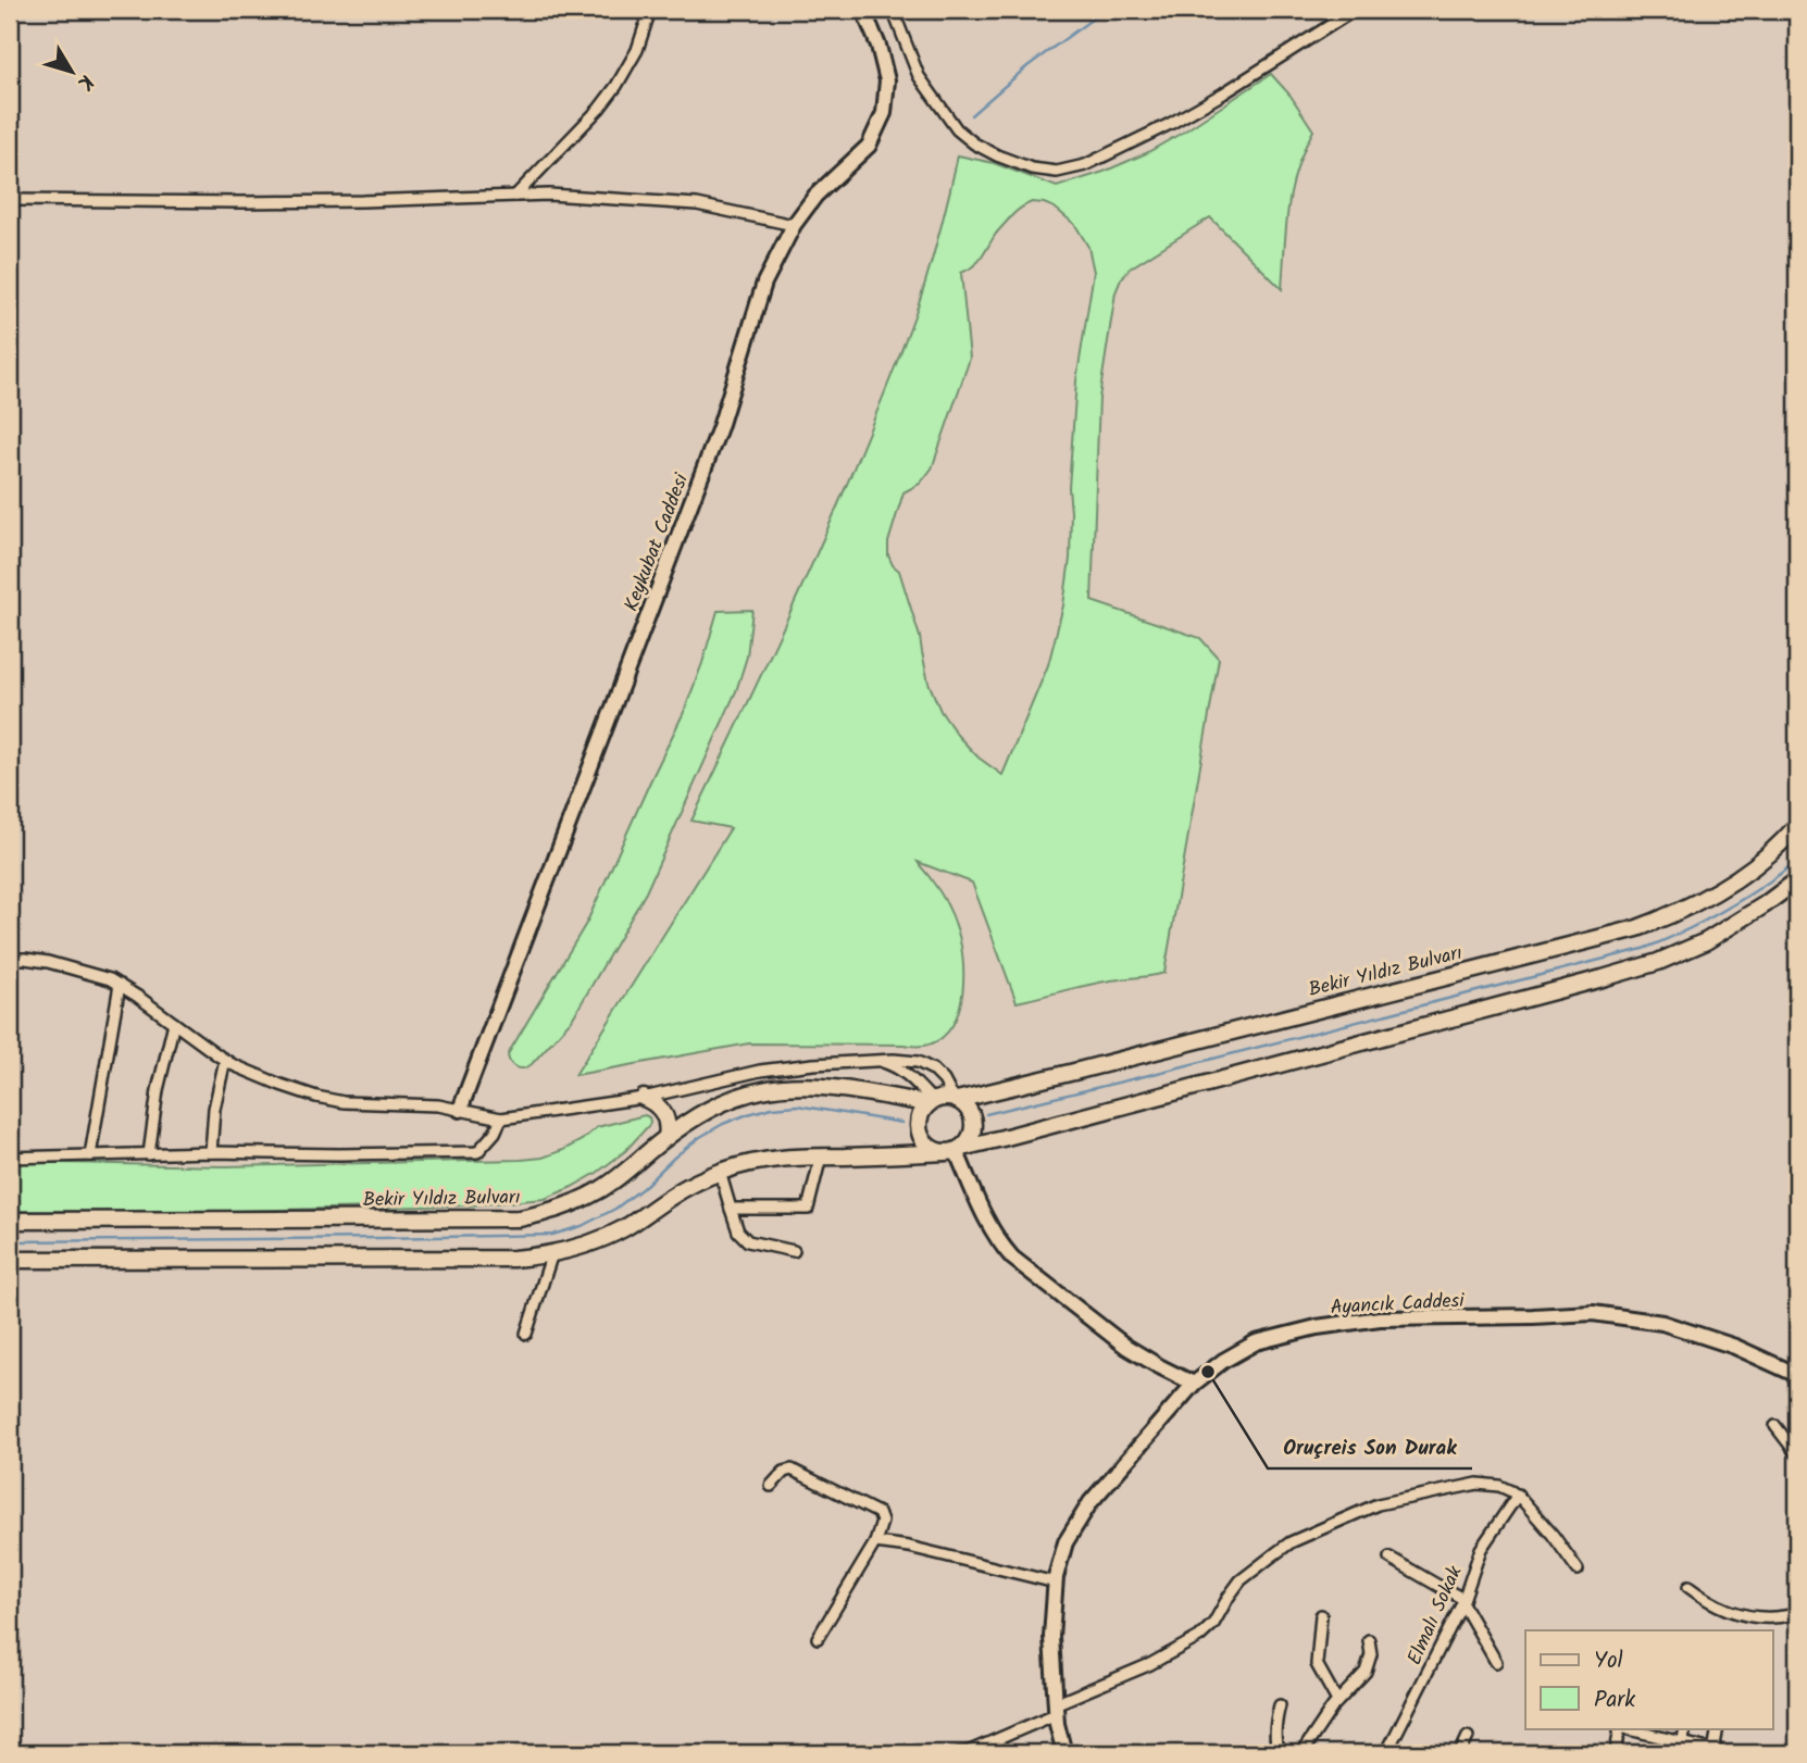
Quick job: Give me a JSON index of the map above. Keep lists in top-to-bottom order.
{
  "streets": {
    "main road": ["Bekir Yıldız Bulvarı"],
    "street": ["Keykubat Caddesi", "Ayancık Caddesi", "Elmalı Sokak"]
  },
  "places": ["Oruçreis Son Durak"],
  "legend": ["Yol", "Park"],
  "north": "bottom right"
}
